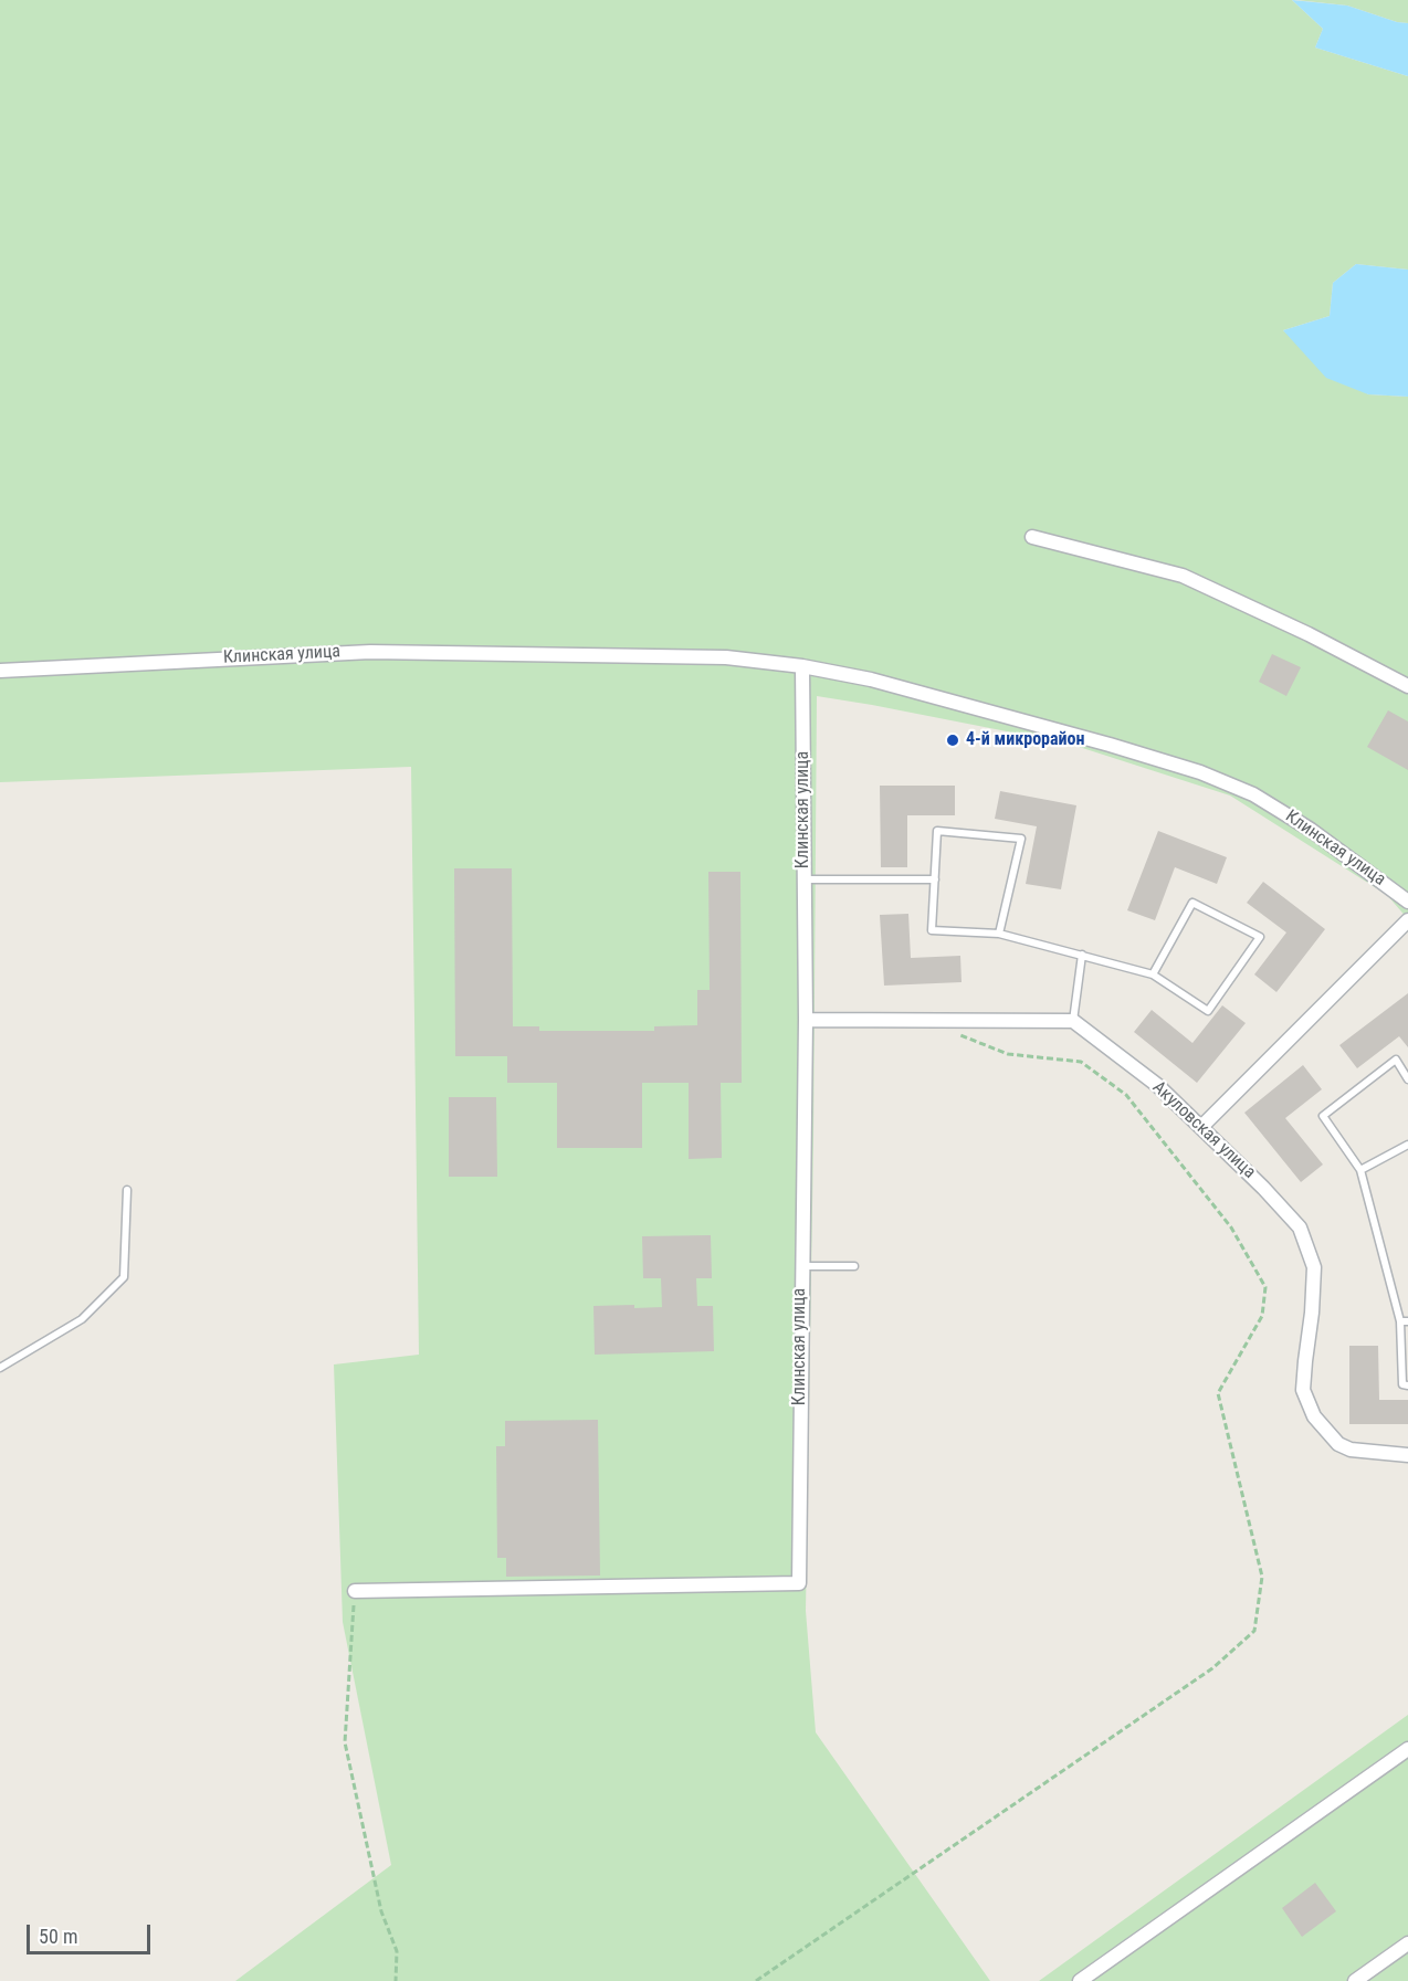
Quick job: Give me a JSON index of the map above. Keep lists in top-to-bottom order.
{
  "streets": {
    "street": ["Клинская улица", "Акуловская улица"]
  },
  "places": ["4-й микрорайон"],
  "scale_bar": "50 m"
}
